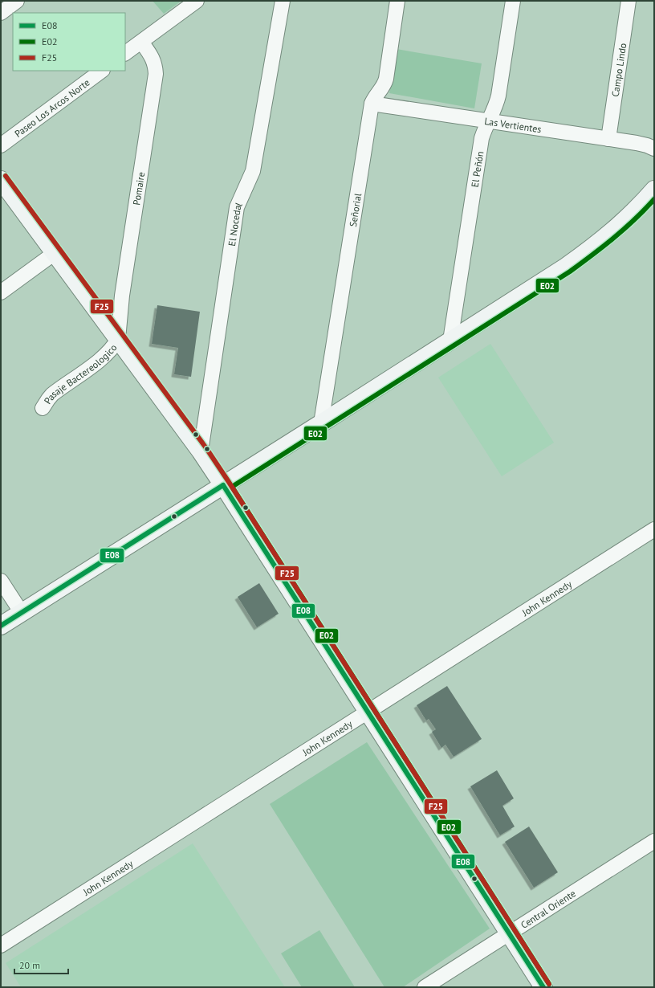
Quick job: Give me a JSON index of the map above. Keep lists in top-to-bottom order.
{
  "streets": {
    "street": [
      "Campo Lindo",
      "Paseo Los Arcos Norte",
      "Las Vertientes",
      "El Peñón",
      "Pomaire",
      "Señorial",
      "El Nocedal",
      "Pasaje Bactereologico",
      "John Kennedy",
      "Central Oriente"
    ]
  },
  "crossings": [
    ["Campo Lindo", "Las Vertientes"],
    ["Las Vertientes", "El Peñón"],
    ["Las Vertientes", "Señorial"],
    ["Pomaire", "Pasaje Bactereologico"]
  ],
  "lines": ["transit line F25", "transit line E02", "transit line E08"],
  "legend": ["E08", "E02", "F25"],
  "scale_bar": "20 m"
}
